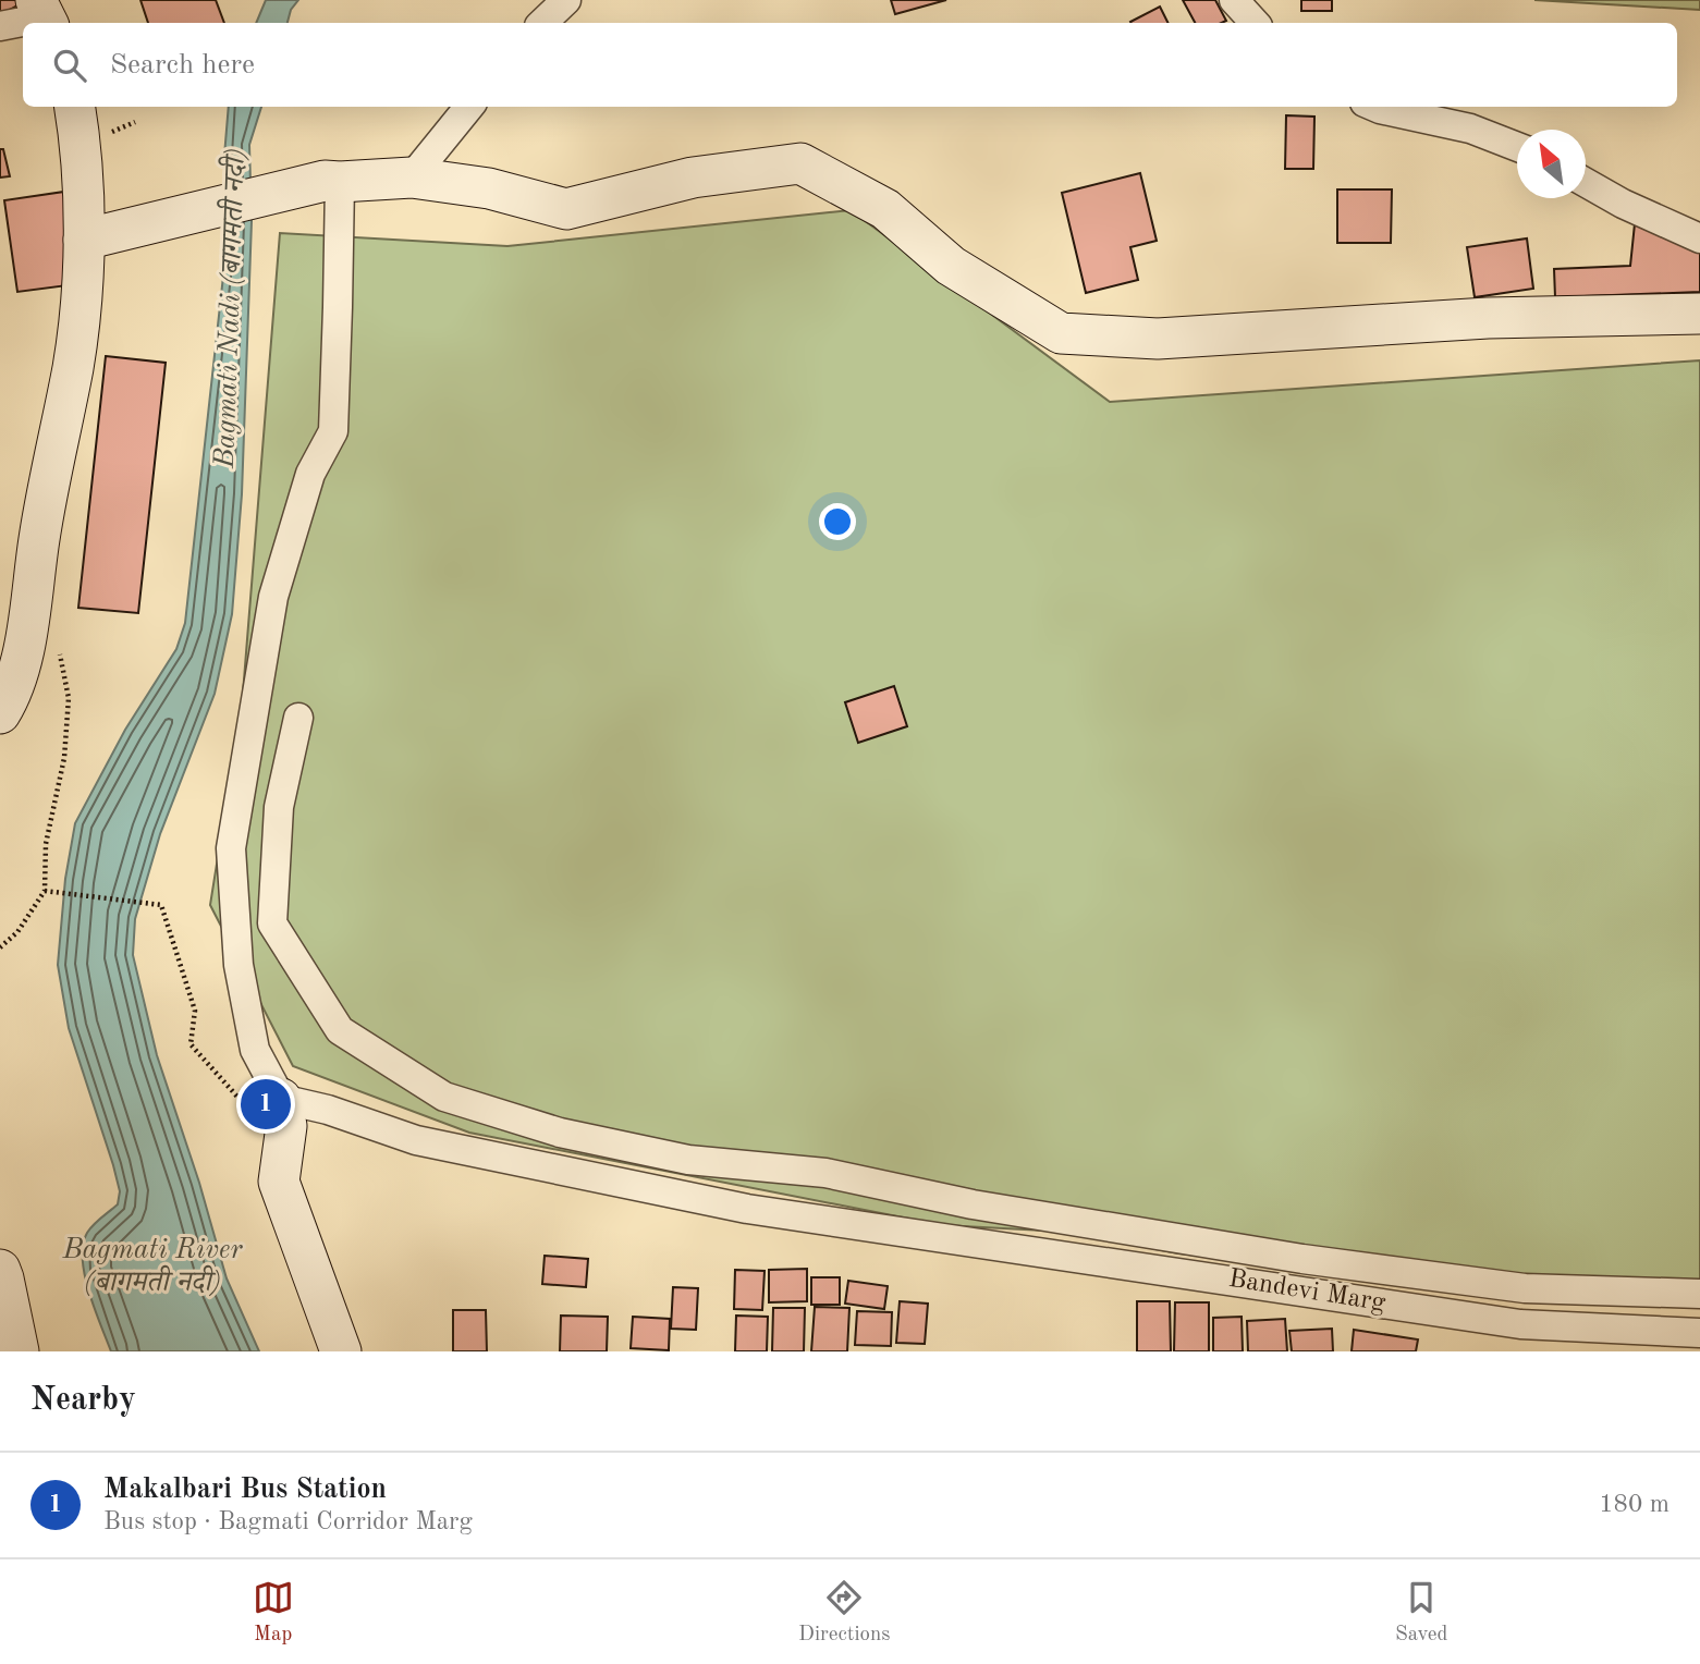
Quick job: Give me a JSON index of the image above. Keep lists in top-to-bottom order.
{
  "streets": {
    "street": ["Bandevi Marg"]
  },
  "water": ["Bagmati Nadi (बागमती नदी)", "Bagmati River (बागमती नदी)"],
  "north": "top left",
  "page": {
    "search": "Search here",
    "pins": "1",
    "heading": "Nearby",
    "list": [
      {
        "mark": "1",
        "name": "Makalbari Bus Station",
        "note": "Bus stop · Bagmati Corridor Marg",
        "value": "180 m"
      }
    ],
    "nav": ["Map", "Directions", "Saved"]
  }
}
